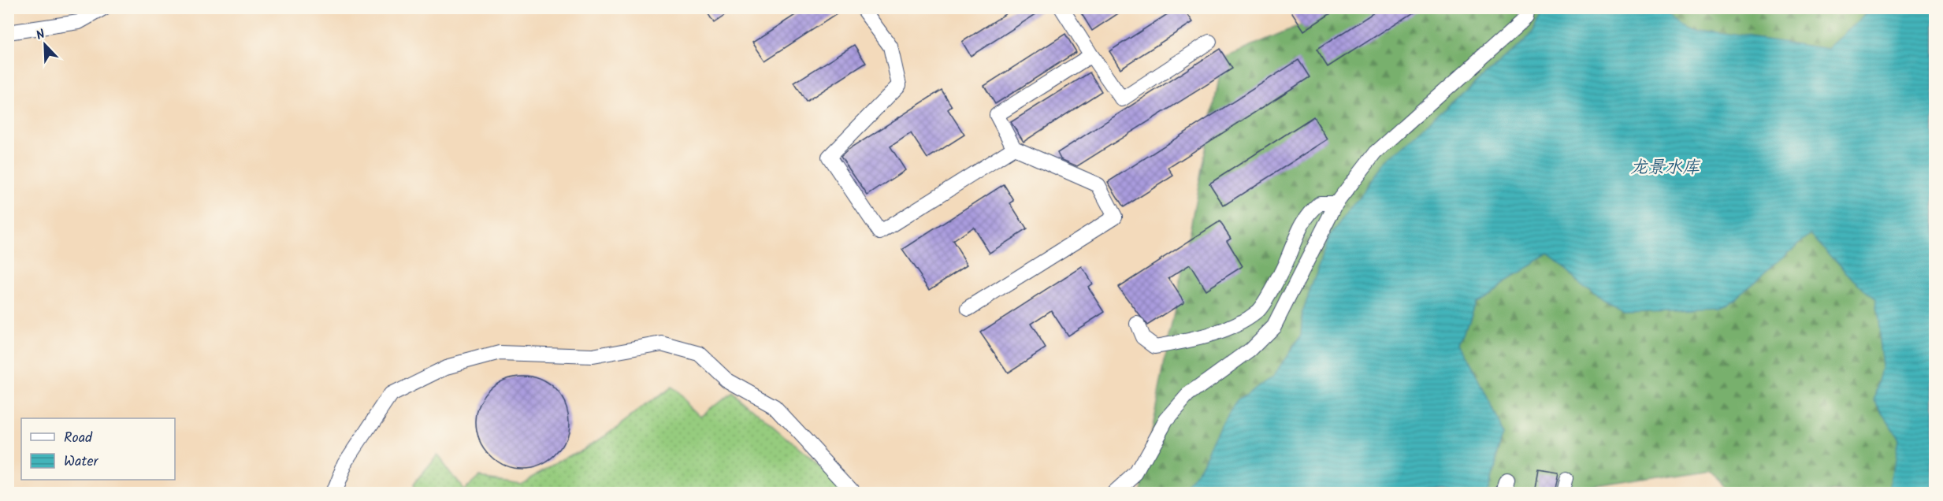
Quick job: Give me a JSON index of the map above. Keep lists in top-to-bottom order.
{
  "water": ["龙景水库"],
  "legend": ["Road", "Water"],
  "north": "top left"
}
